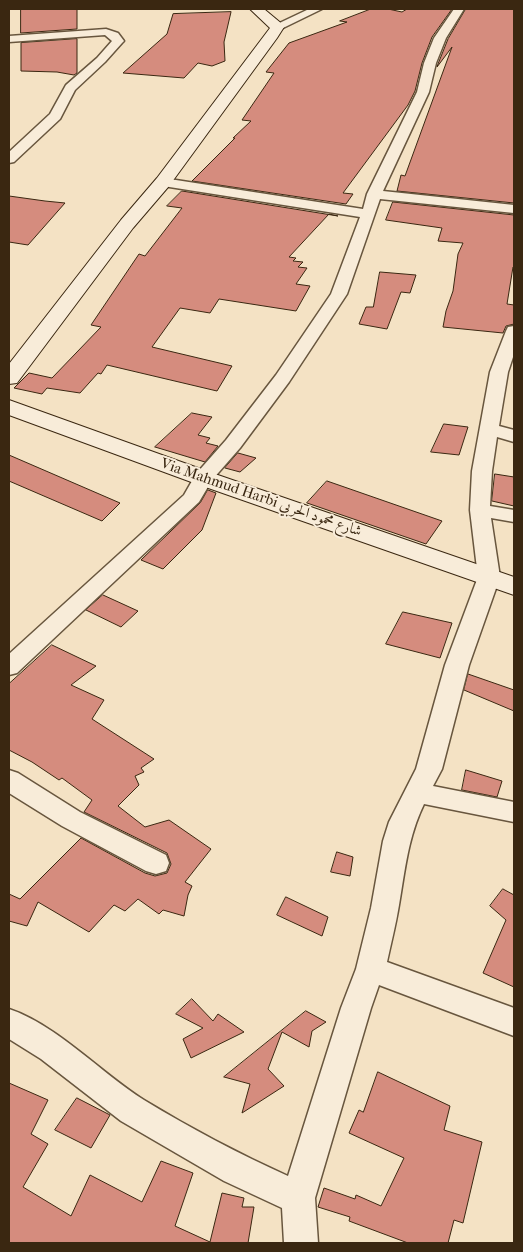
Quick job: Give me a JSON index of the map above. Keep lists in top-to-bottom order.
{
  "streets": {
    "street": ["Via Mahmud Harbi شارع محمود الحربي"]
  }
}
